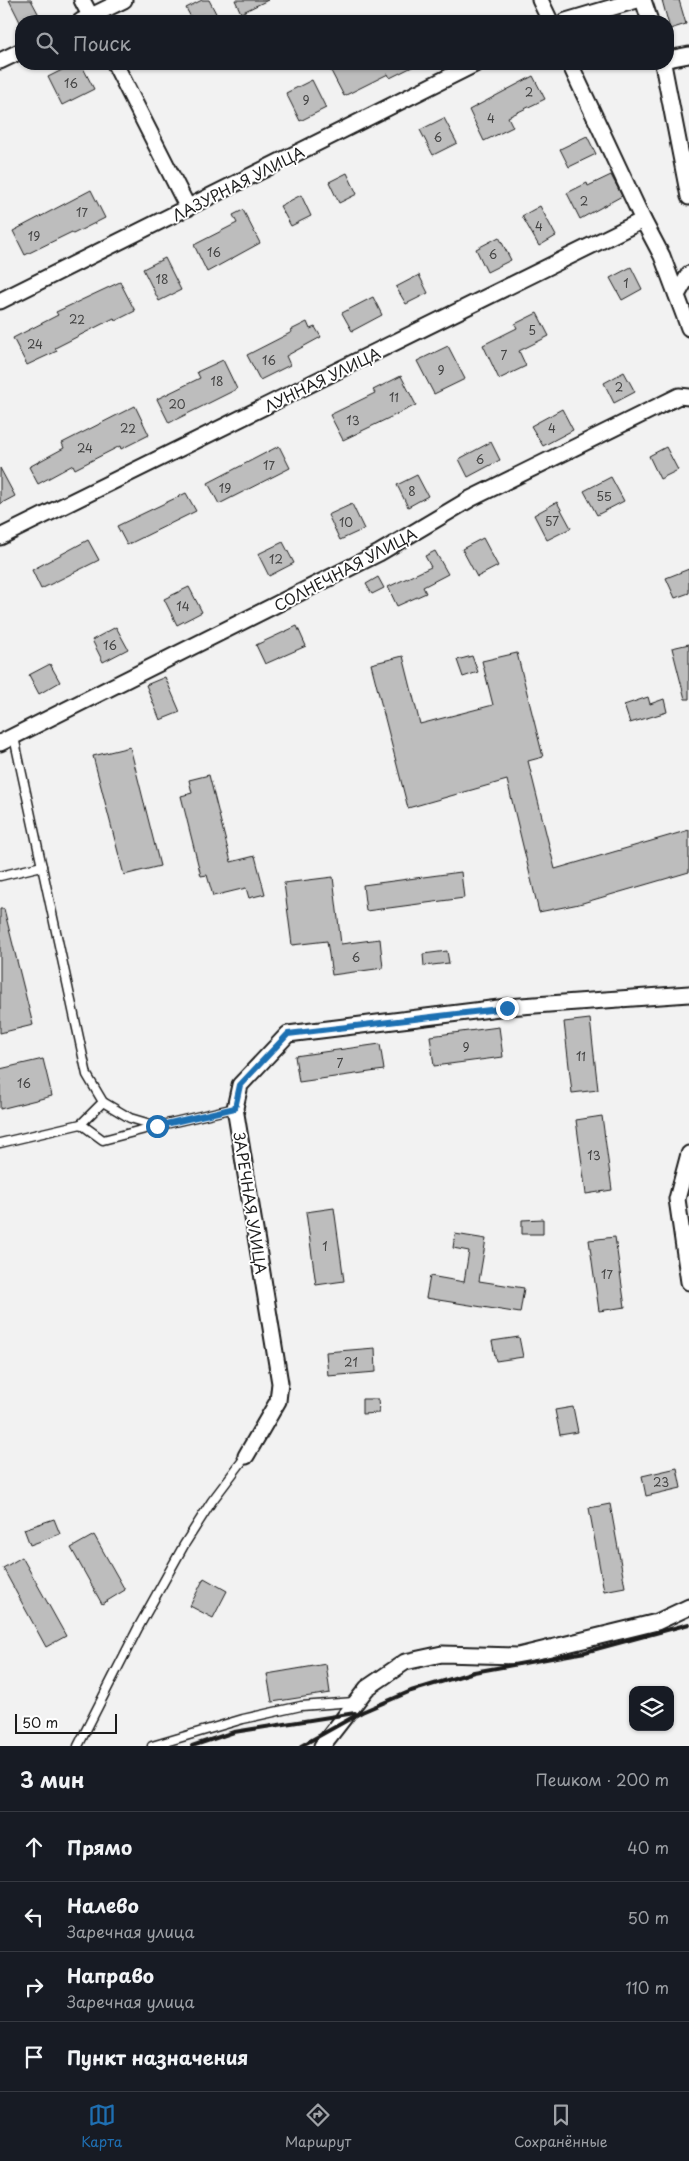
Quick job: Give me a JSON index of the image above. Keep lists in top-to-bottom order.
{
  "streets": {
    "street": [
      "ЛАЗУРНАЯ УЛИЦА",
      "ЛУННАЯ УЛИЦА",
      "СОЛНЕЧНАЯ УЛИЦА",
      "ЗАРЕЧНАЯ УЛИЦА"
    ]
  },
  "house_numbers": [
    "16",
    "2",
    "9",
    "4",
    "6",
    "2",
    "17",
    "4",
    "19",
    "16",
    "6",
    "18",
    "1",
    "22",
    "5",
    "24",
    "7",
    "16",
    "9",
    "18",
    "2",
    "11",
    "20",
    "13",
    "22",
    "4",
    "24",
    "6",
    "17",
    "19",
    "8",
    "55",
    "57",
    "10",
    "12",
    "14",
    "16",
    "6",
    "9",
    "11",
    "7",
    "16",
    "13",
    "1",
    "17",
    "21",
    "23"
  ],
  "scale_bar": "50 m",
  "page": {
    "search": "Поиск",
    "scale": "50 m",
    "heading": ["3 мин", "Пешком · 200 m"],
    "list": [
      ["Прямо", "40 m"],
      ["Налево", "Заречная улица", "50 m"],
      ["Направо", "Заречная улица", "110 m"],
      "Пункт назначения"
    ],
    "nav": ["Карта", "Маршрут", "Сохранённые"]
  }
}
